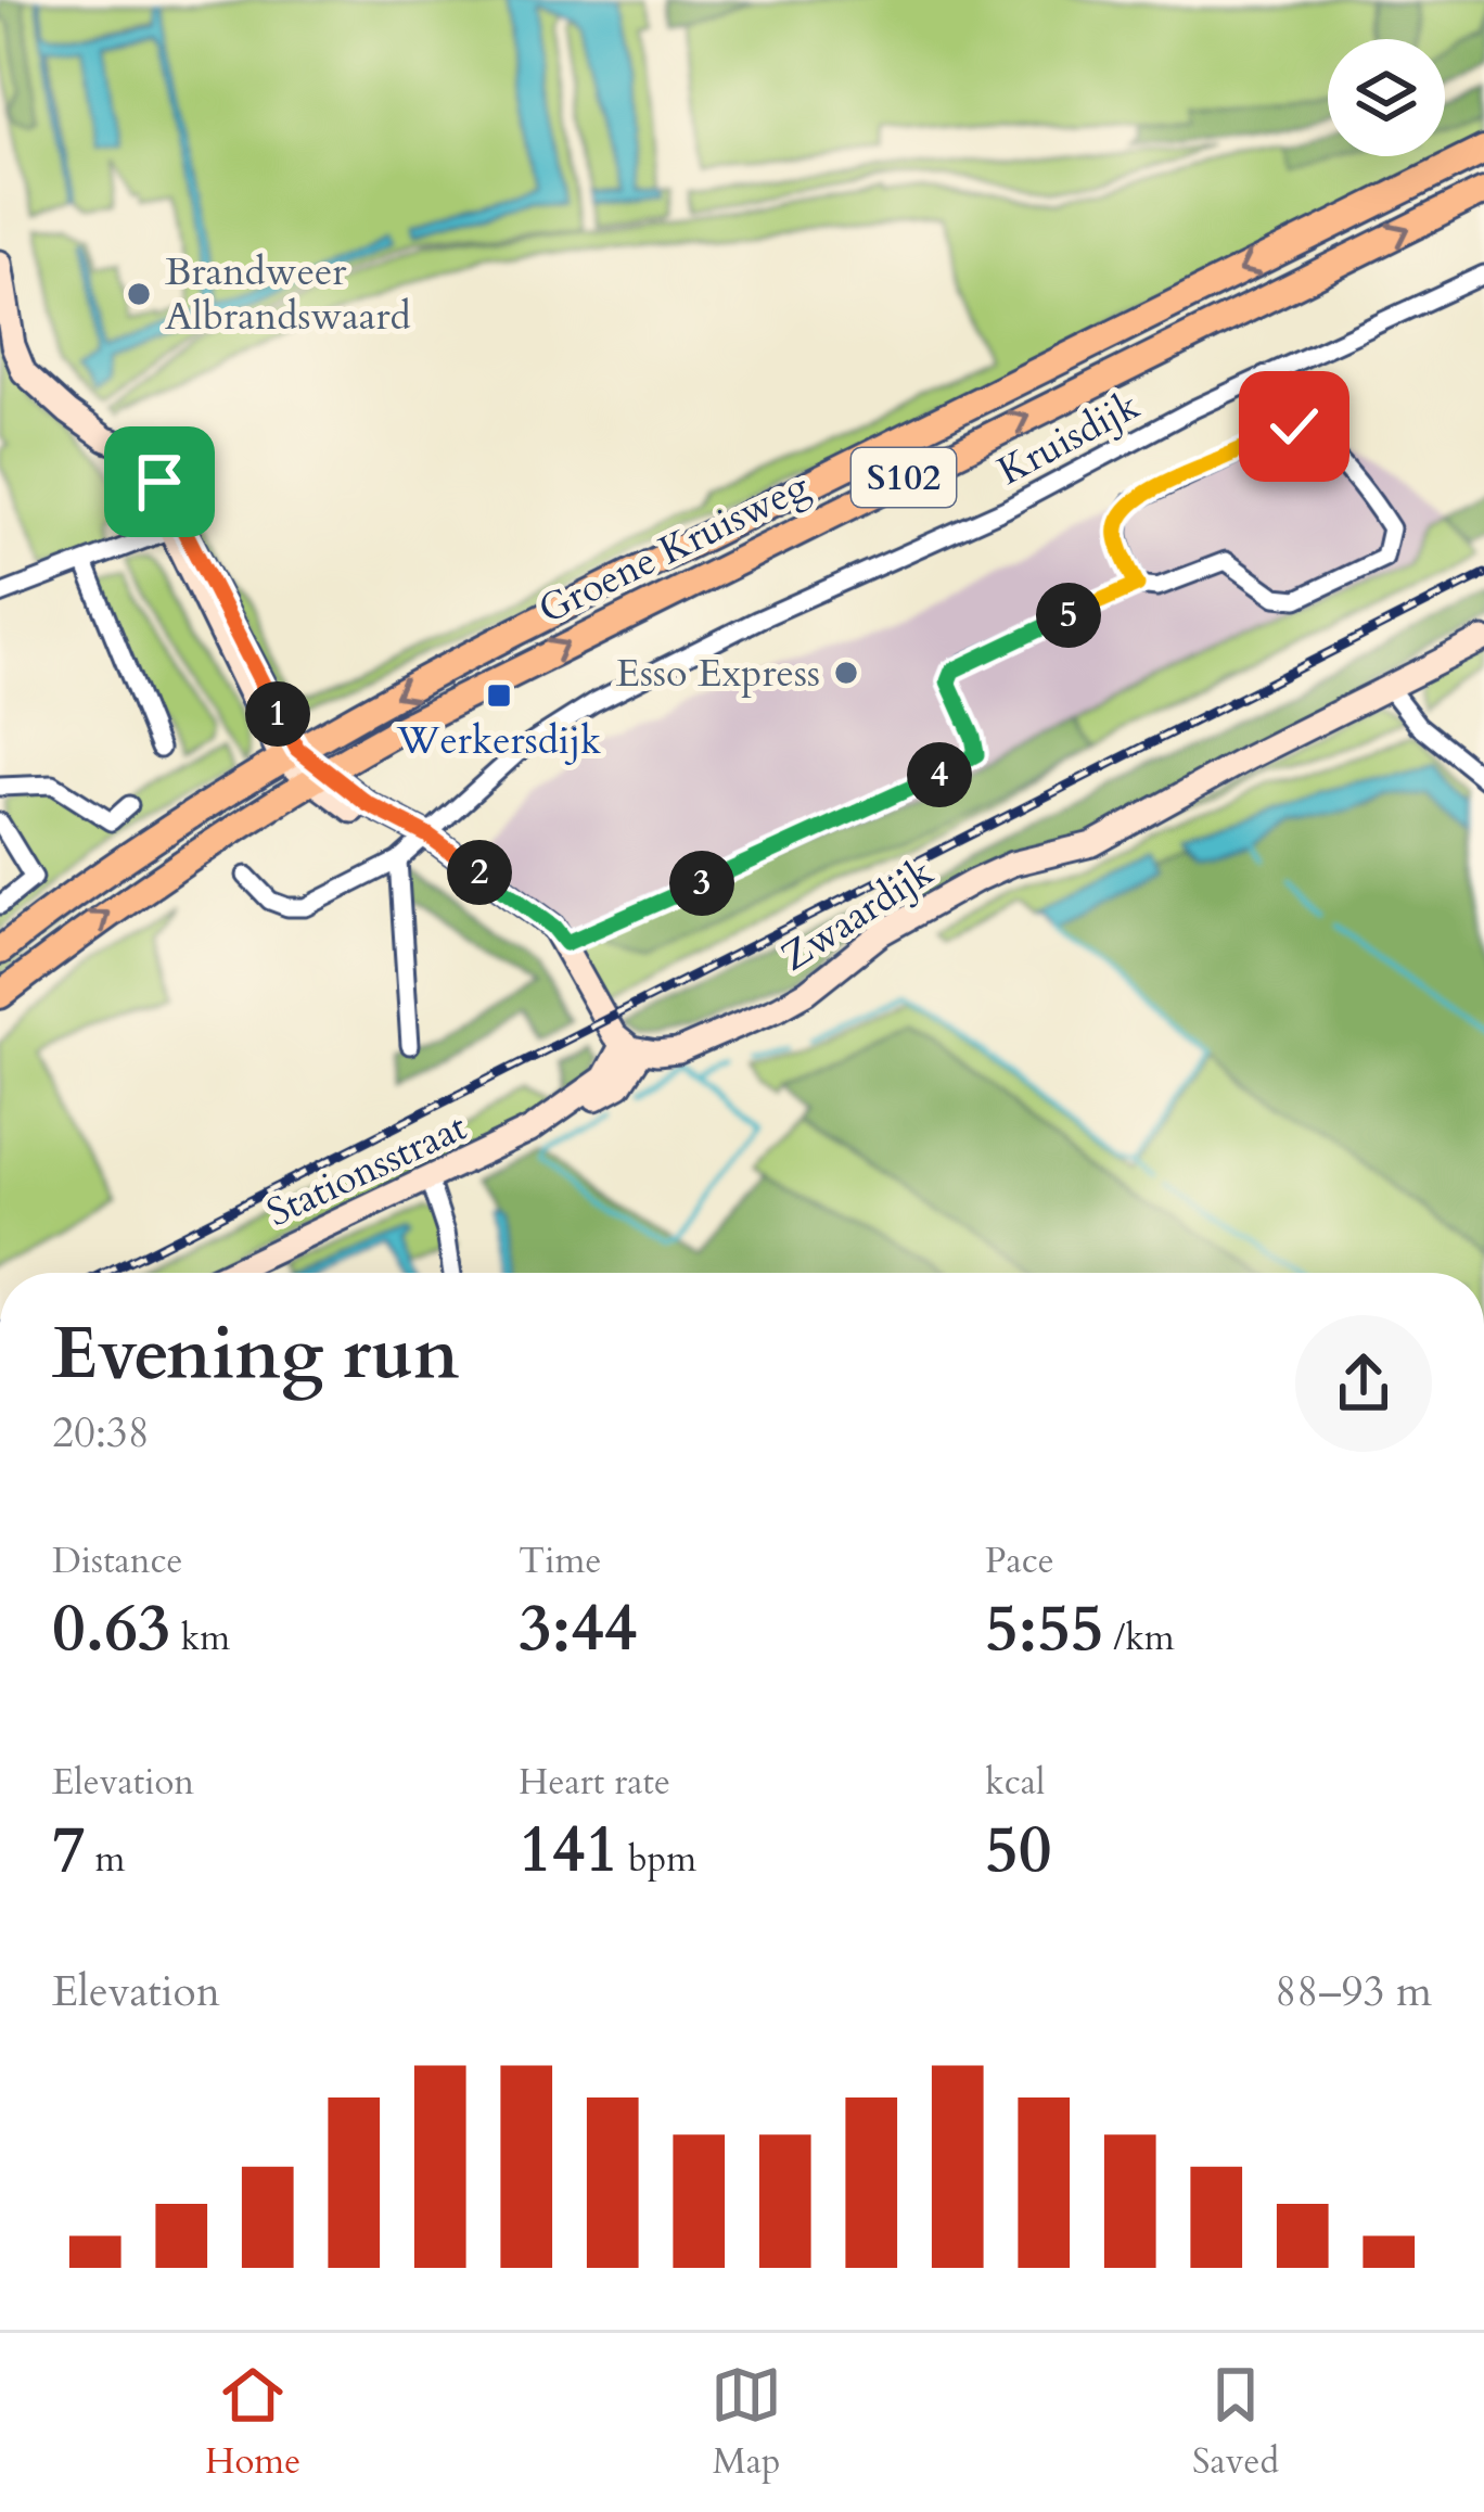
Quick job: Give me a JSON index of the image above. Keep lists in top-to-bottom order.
{
  "streets": {
    "main road": ["S102", "Groene Kruisweg"],
    "street": ["Kruisdijk", "Zwaardijk", "Stationsstraat"]
  },
  "crossings": [
    ["Zwaardijk", "Stationsstraat"]
  ],
  "places": {
    "other": ["Brandweer Albrandswaard", "Esso Express"],
    "transit": ["Werkersdijk"]
  },
  "page": {
    "pins": [
      "5",
      "1",
      "4",
      "2",
      "3"
    ],
    "heading": ["Evening run", "20:38"],
    "stats": [
      ["Distance", "0.63 km"],
      ["Time", "3:44"],
      ["Pace", "5:55 /km"],
      ["Elevation", "7 m"],
      ["Heart rate", "141 bpm"],
      ["kcal", "50"]
    ],
    "chart": ["Elevation", "88–93 m"],
    "tabs": ["Home", "Map", "Saved"]
  }
}
